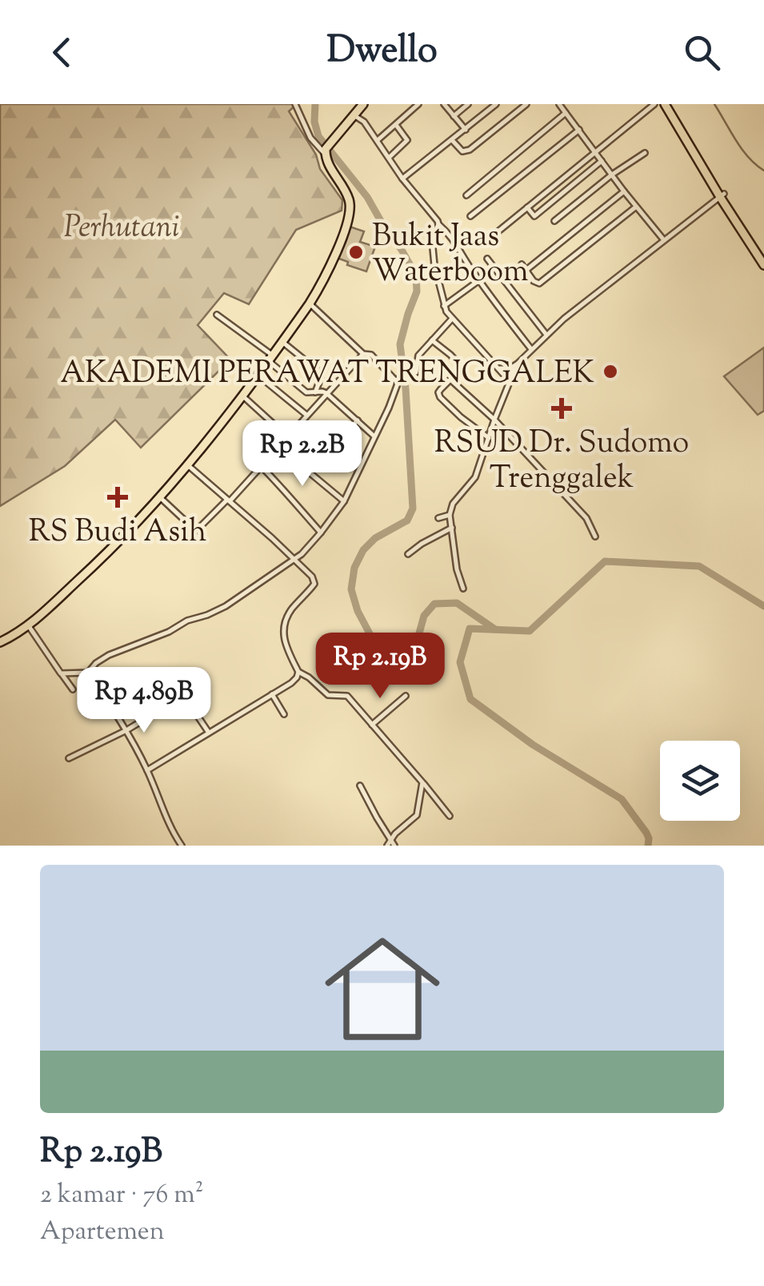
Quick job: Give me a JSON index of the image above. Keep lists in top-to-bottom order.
{
  "parks": ["Perhutani"],
  "places": {
    "other": ["Bukit Jaas Waterboom", "AKADEMI PERAWAT TRENGGALEK"],
    "health": ["RSUD Dr. Sudomo Trenggalek", "RS Budi Asih"]
  },
  "page": {
    "header": "Dwello",
    "price": ["Rp 2.2B", "Rp 2.19B", "Rp 4.89B"],
    "list": [
      {
        "name": "Rp 2.19B",
        "note": "2 kamar · 76 m² · Apartemen"
      }
    ]
  }
}
